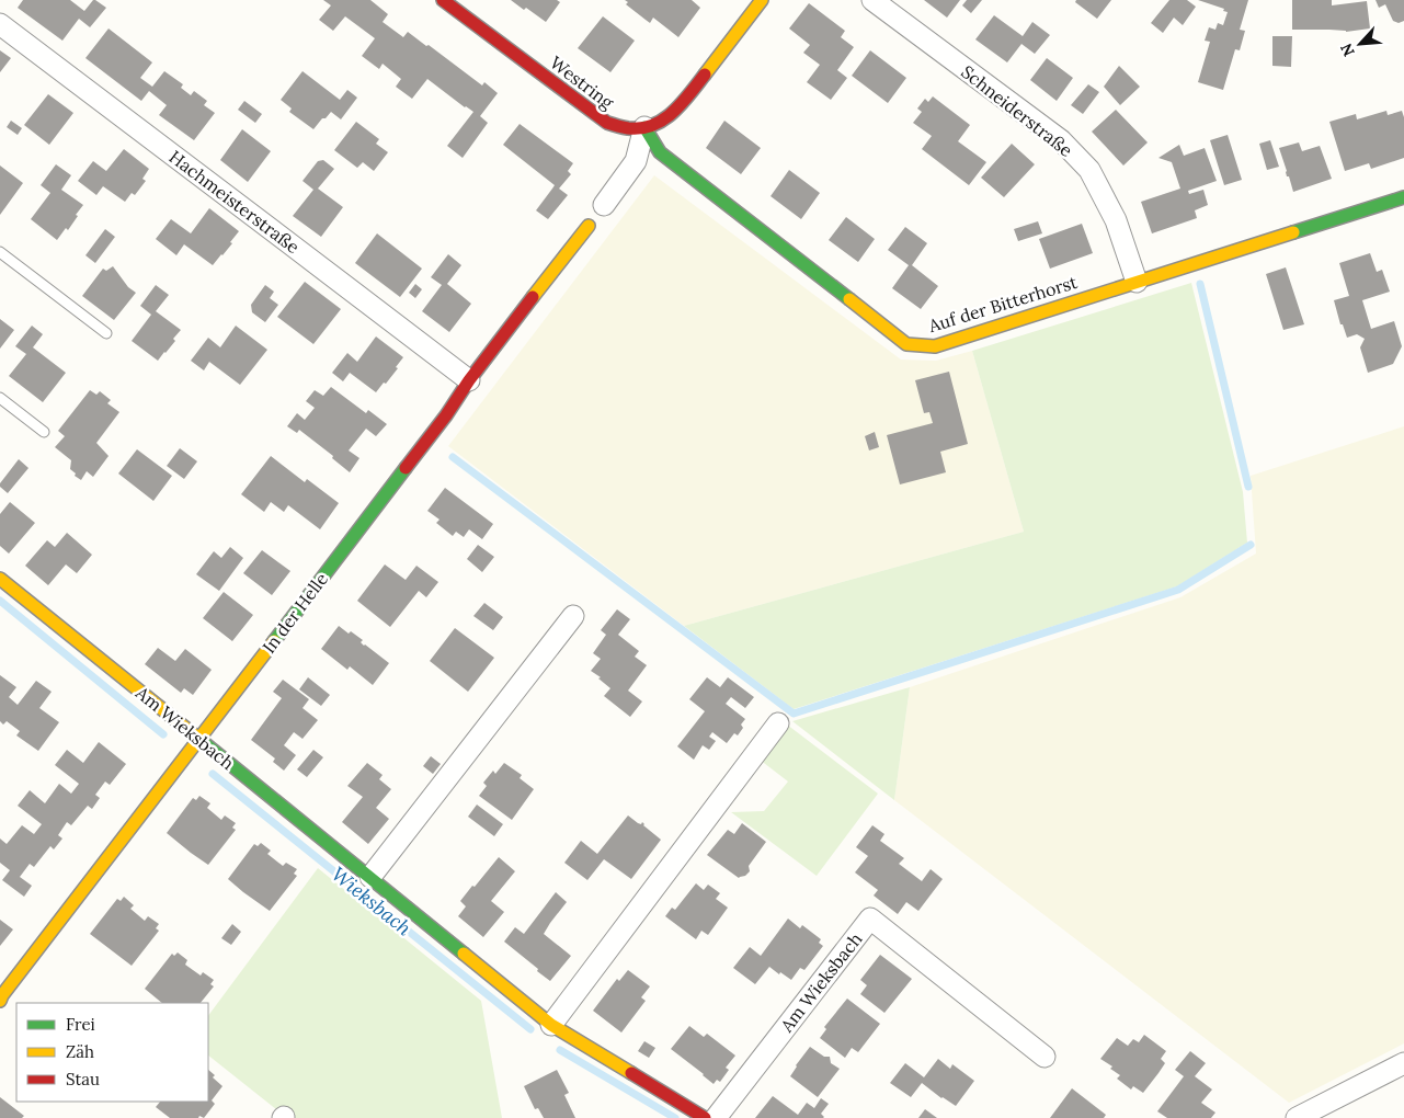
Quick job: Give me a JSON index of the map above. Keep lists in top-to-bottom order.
{
  "streets": {
    "street": [
      "Westring",
      "Schneiderstraße",
      "Hachmeisterstraße",
      "Auf der Bitterhorst",
      "In der Helle",
      "Am Wieksbach"
    ]
  },
  "crossings": [
    ["Westring", "Auf der Bitterhorst"],
    ["Schneiderstraße", "Auf der Bitterhorst"],
    ["Hachmeisterstraße", "In der Helle"],
    ["In der Helle", "Am Wieksbach"]
  ],
  "water": ["Wieksbach"],
  "legend": ["Frei", "Zäh", "Stau"],
  "north": "bottom left"
}
